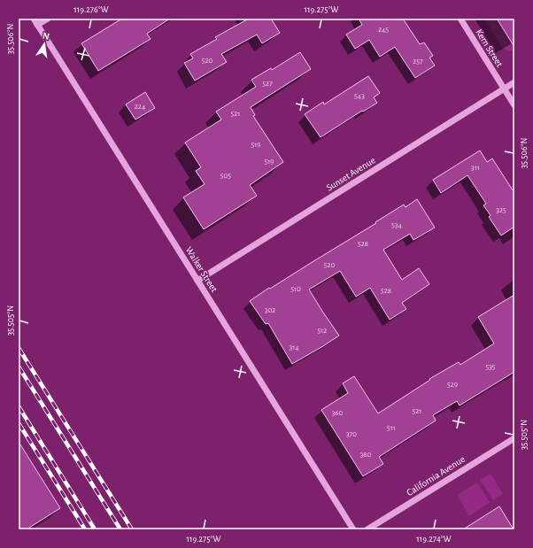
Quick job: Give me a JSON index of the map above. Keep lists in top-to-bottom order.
{
  "streets": {
    "street": [
      "Kern Street",
      "Sunset Avenue",
      "Walker Street",
      "California Avenue"
    ]
  },
  "crossings": [
    ["Kern Street", "Sunset Avenue"],
    ["Sunset Avenue", "Walker Street"]
  ],
  "house_numbers": [
    "245",
    "520",
    "257",
    "527",
    "543",
    "224",
    "521",
    "519",
    "519",
    "311",
    "505",
    "325",
    "534",
    "528",
    "520",
    "510",
    "528",
    "302",
    "512",
    "314",
    "535",
    "529",
    "521",
    "360",
    "511",
    "370",
    "380"
  ],
  "north": "top",
  "coordinates": [
    "119.276°W",
    "119.275°W",
    "35.506°N",
    "35.505°N",
    "119.274°W"
  ]
}
